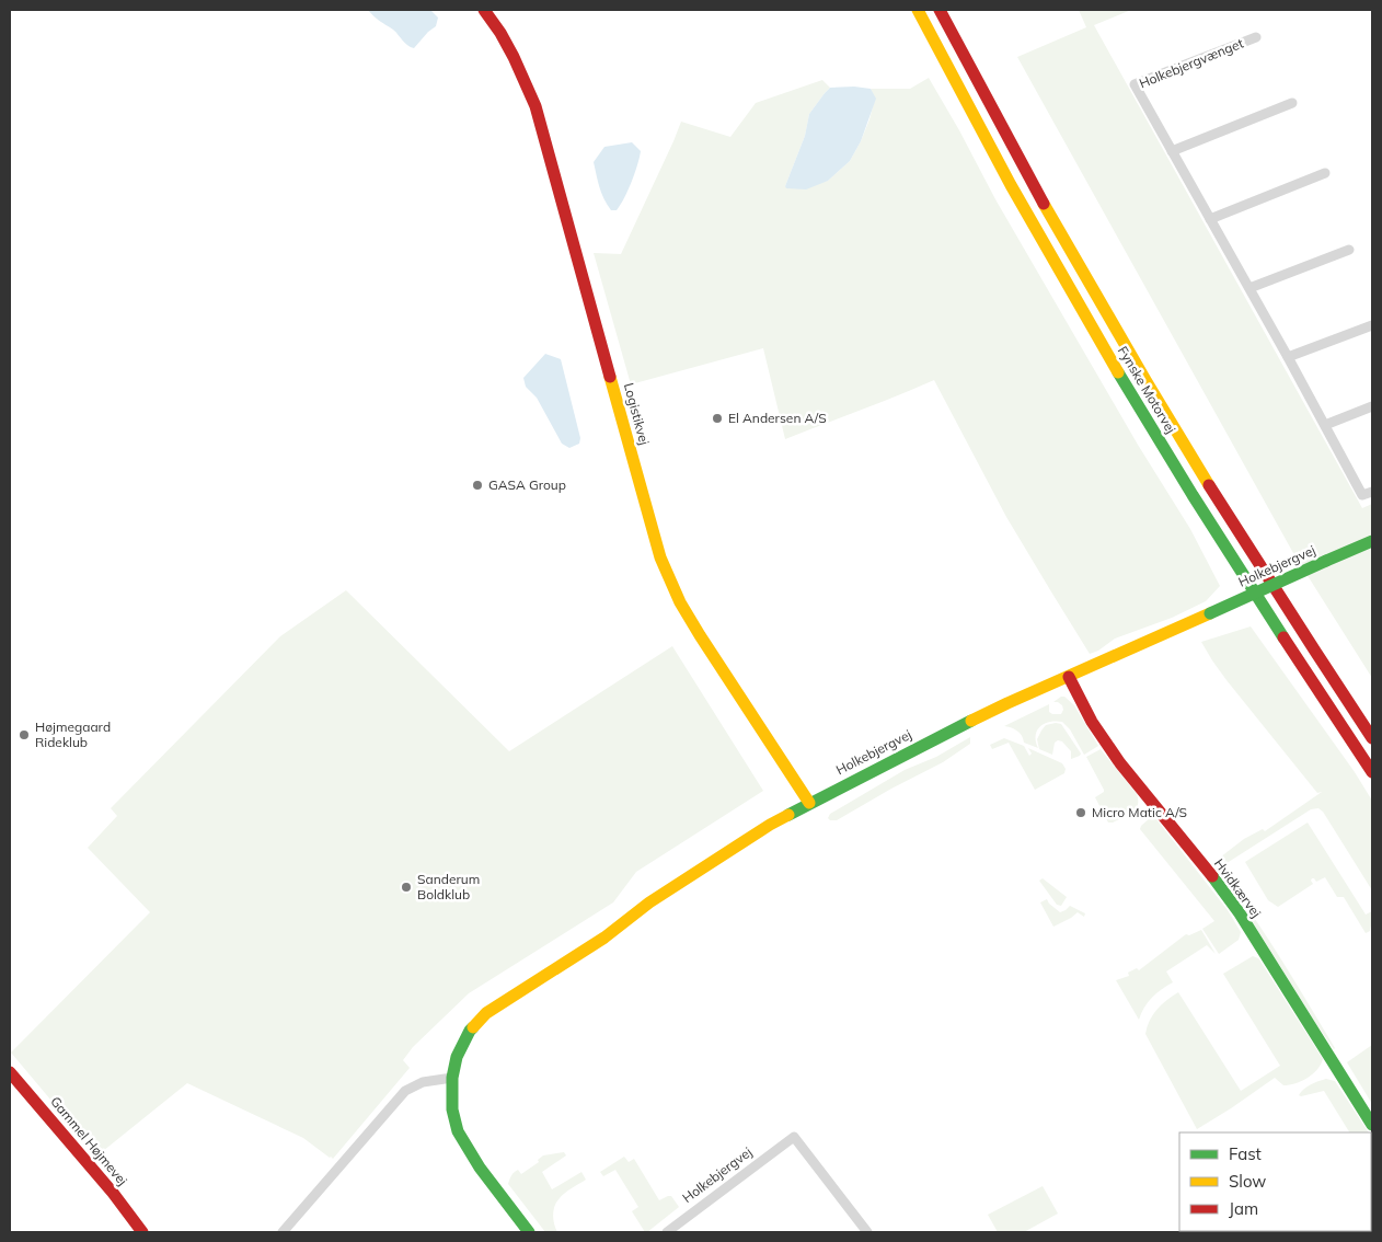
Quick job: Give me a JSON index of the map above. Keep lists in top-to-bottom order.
{
  "streets": {
    "main road": [
      "Fynske Motorvej",
      "Logistikvej",
      "Holkebjergvej",
      "Hvidkærvej",
      "Gammel Højmevej"
    ],
    "street": ["Holkebjergvænget"]
  },
  "crossings": [
    ["Logistikvej", "Holkebjergvej"],
    ["Holkebjergvej", "Hvidkærvej"]
  ],
  "places": [
    "El Andersen A/S",
    "GASA Group",
    "Højmegaard Rideklub",
    "Micro Matic A/S",
    "Sanderum Boldklub"
  ],
  "legend": ["Fast", "Slow", "Jam"]
}
